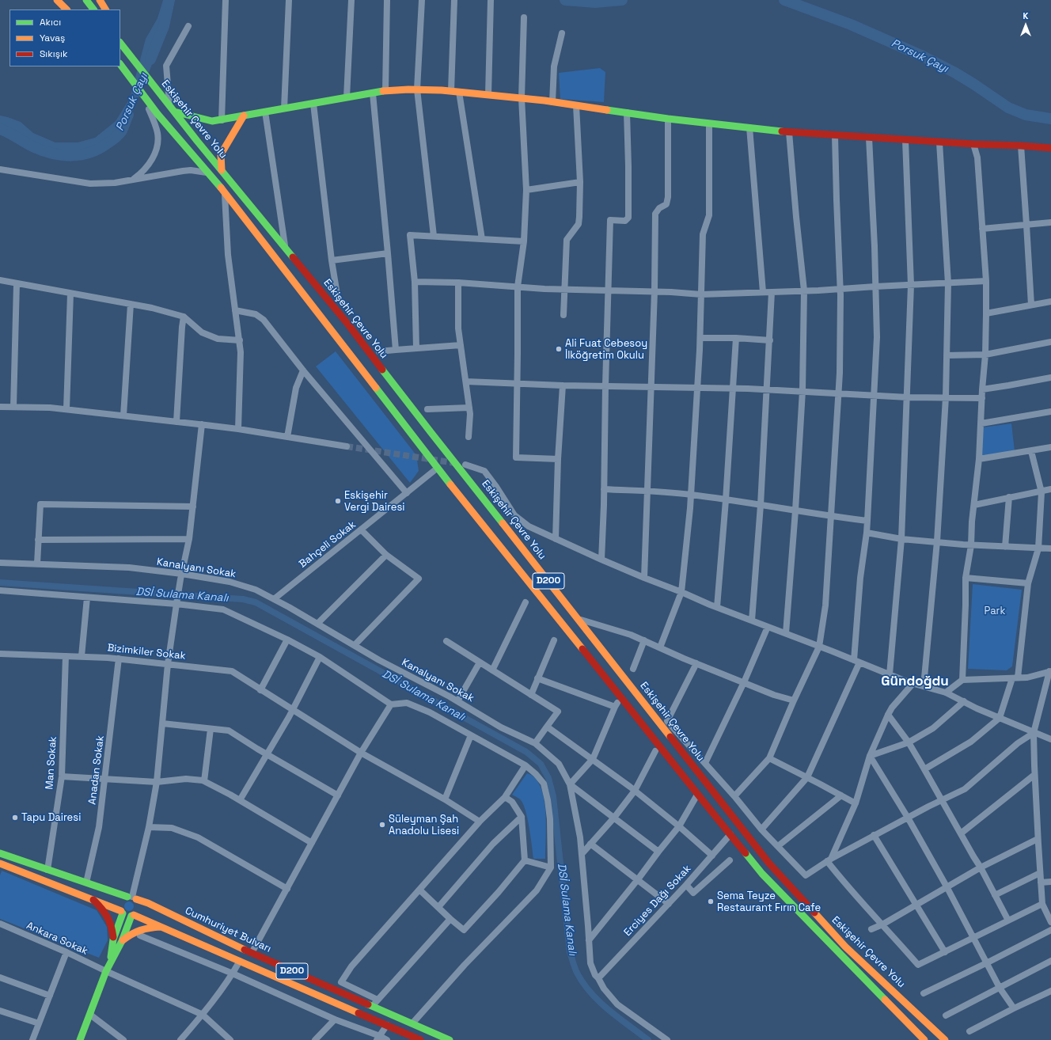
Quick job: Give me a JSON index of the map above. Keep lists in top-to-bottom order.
{
  "streets": {
    "main road": ["Eskişehir Çevre Yolu", "D200", "Cumhuriyet Bulvarı"],
    "street": [
      "Bahçeli Sokak",
      "Kanalyanı Sokak",
      "Bizimkiler Sokak",
      "Man Sokak",
      "Anadan Sokak",
      "Erciyes Dağı Sokak",
      "Ankara Sokak"
    ]
  },
  "crossings": [
    ["Eskişehir Çevre Yolu", "Bahçeli Sokak"],
    ["Eskişehir Çevre Yolu", "Erciyes Dağı Sokak"],
    ["Bahçeli Sokak", "Kanalyanı Sokak"],
    ["Kanalyanı Sokak", "Erciyes Dağı Sokak"],
    ["Bizimkiler Sokak", "Man Sokak"],
    ["Bizimkiler Sokak", "Anadan Sokak"],
    ["Man Sokak", "Cumhuriyet Bulvarı"],
    ["Anadan Sokak", "Cumhuriyet Bulvarı"]
  ],
  "districts": ["Gündoğdu"],
  "water": ["Porsuk Çayı", "DSİ Sulama Kanalı"],
  "parks": ["Park"],
  "places": [
    "Ali Fuat Cebesoy İlköğretim Okulu",
    "Eskişehir Vergi Dairesi",
    "Tapu Dairesi",
    "Süleyman Şah Anadolu Lisesi",
    "Sema Teyze Restaurant Fırın Cafe"
  ],
  "legend": ["Akıcı", "Yavaş", "Sıkışık"],
  "north": "top"
}
